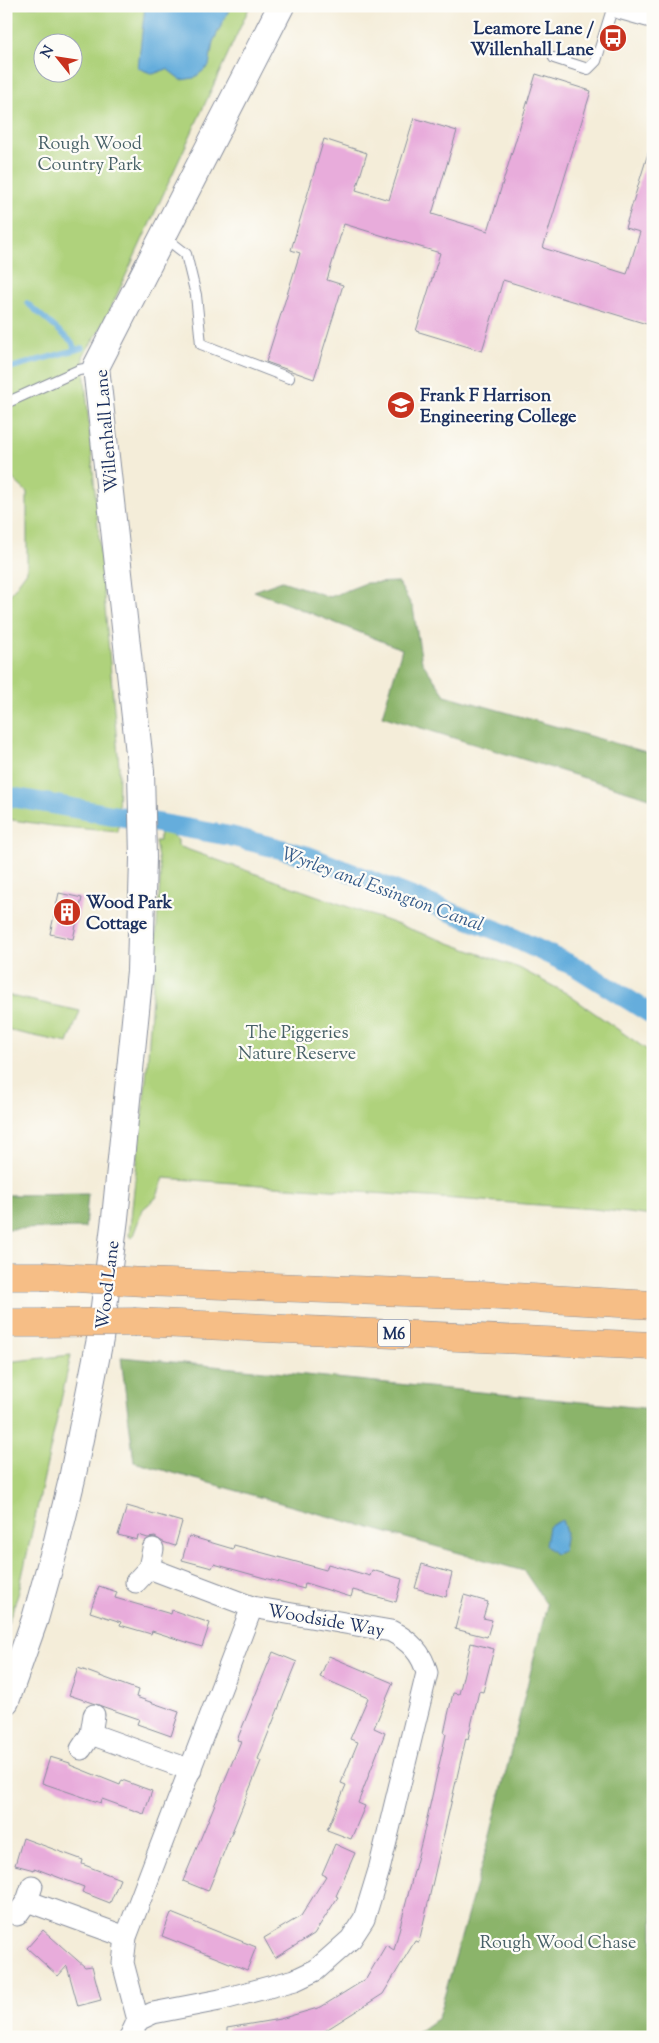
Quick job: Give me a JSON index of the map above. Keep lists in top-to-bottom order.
{
  "streets": {
    "highway": ["M6"],
    "street": ["Willenhall Lane", "Wood Lane", "Woodside Way"]
  },
  "crossings": [
    ["Willenhall Lane", "Wood Lane"]
  ],
  "water": ["Wyrley and Essington Canal"],
  "parks": ["Rough Wood Country Park", "The Piggeries Nature Reserve", "Rough Wood Chase"],
  "places": {
    "bus stop": ["Leamore Lane / Willenhall Lane"],
    "school or university": ["Frank F Harrison Engineering College"],
    "building": ["Wood Park Cottage"]
  },
  "north": "top left"
}
